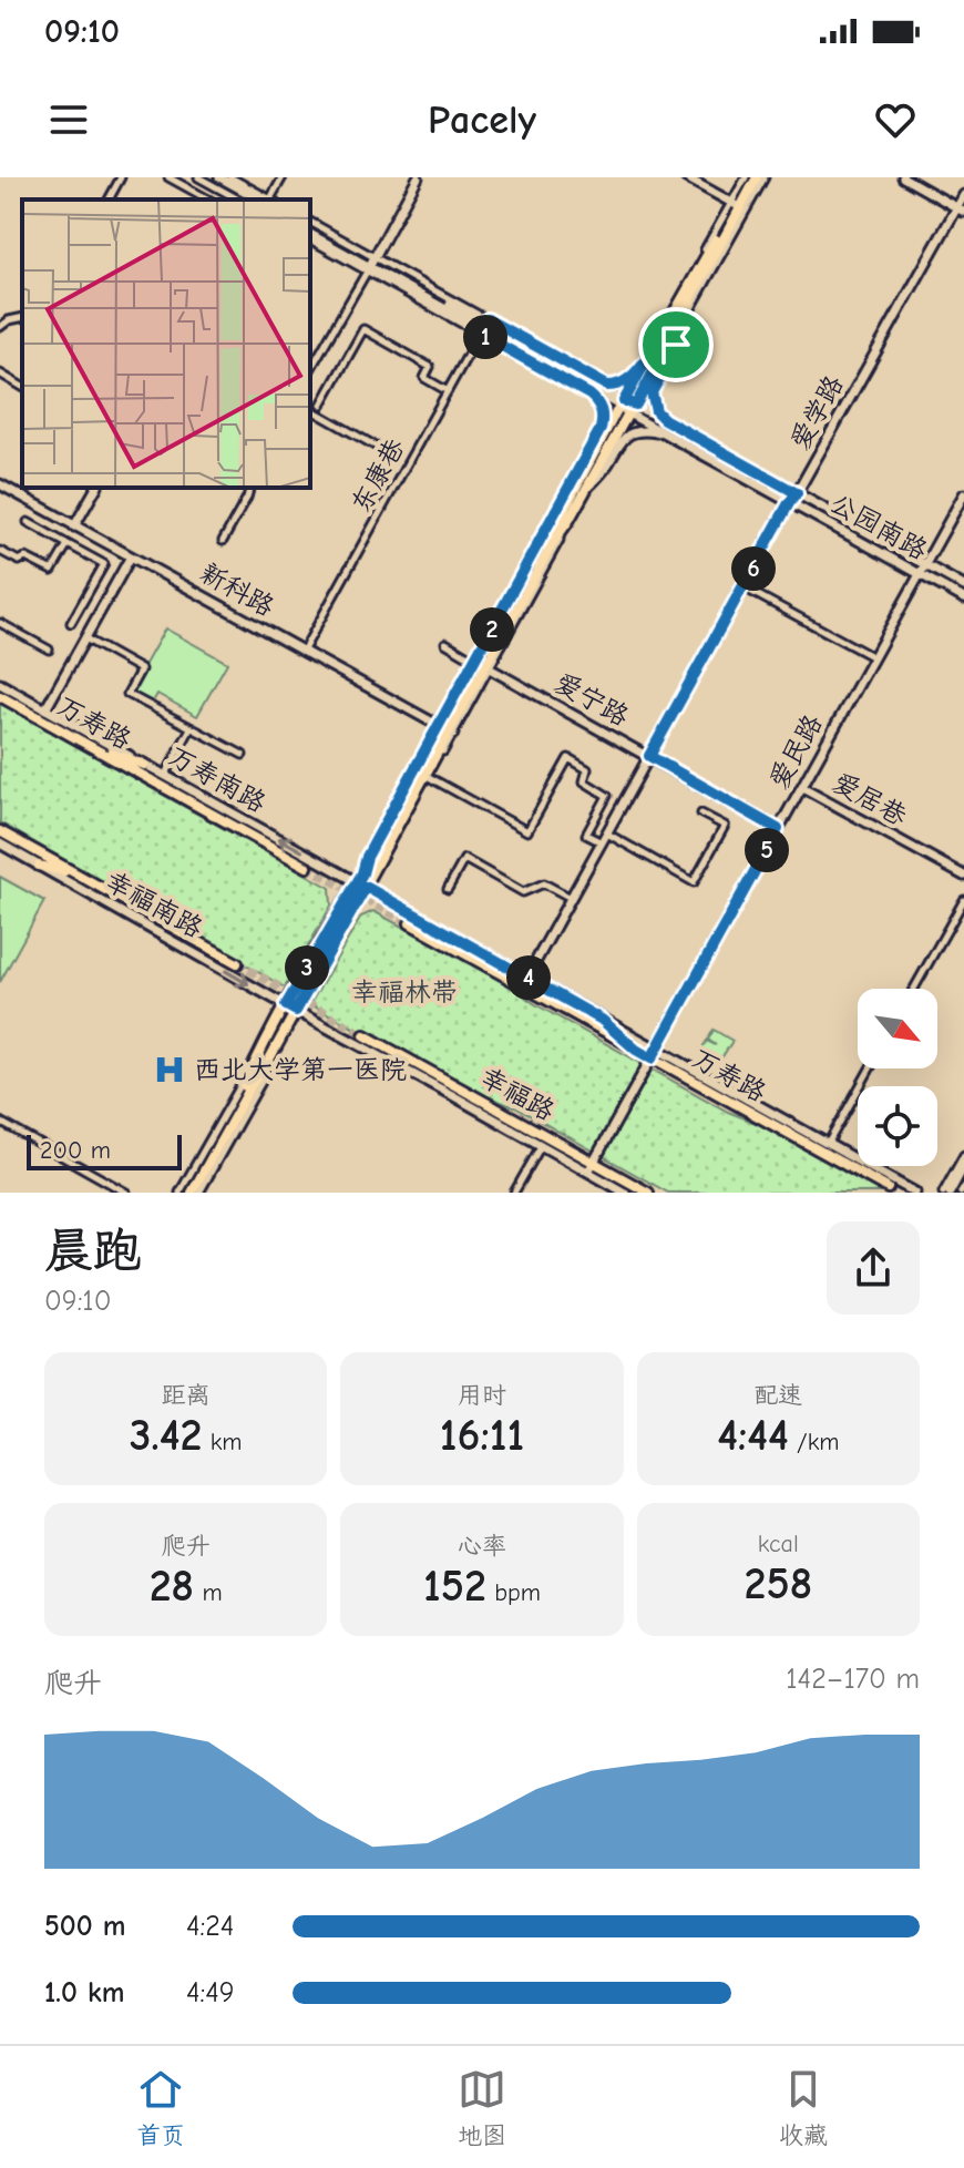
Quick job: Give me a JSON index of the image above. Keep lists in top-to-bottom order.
{
  "streets": {
    "main road": [
      "爱学路",
      "公园南路",
      "新科路",
      "爱宁路",
      "万寿路",
      "爱民路",
      "万寿南路",
      "爱居巷",
      "幸福南路",
      "幸福路"
    ],
    "street": ["东康巷"]
  },
  "crossings": [
    ["爱学路", "公园南路"],
    ["爱学路", "爱宁路"],
    ["爱学路", "万寿南路"],
    ["东康巷", "公园南路"],
    ["东康巷", "新科路"],
    ["公园南路", "爱民路"],
    ["爱宁路", "爱民路"],
    ["万寿路", "爱民路"],
    ["万寿路", "万寿南路"],
    ["爱民路", "万寿南路"],
    ["爱民路", "爱居巷"],
    ["爱民路", "幸福南路"],
    ["爱民路", "幸福路"],
    ["幸福南路", "幸福路"]
  ],
  "parks": ["幸福林带"],
  "places": {
    "hospital": ["西北大学第一医院"]
  },
  "scale_bar": "200 m",
  "north": "bottom right",
  "page": {
    "status": "09:10",
    "header": "Pacely",
    "pins": [
      "1",
      "6",
      "2",
      "5",
      "3",
      "4"
    ],
    "scale": "200 m",
    "heading": ["晨跑", "09:10"],
    "stats": [
      ["距离", "3.42 km"],
      ["用时", "16:11"],
      ["配速", "4:44 /km"],
      ["爬升", "28 m"],
      ["心率", "152 bpm"],
      ["kcal", "258"]
    ],
    "chart": ["爬升", "142–170 m"],
    "list": [
      {
        "name": "500 m",
        "note": "4:24"
      },
      {
        "name": "1.0 km",
        "note": "4:49"
      }
    ],
    "tabs": ["首页", "地图", "收藏"]
  }
}
